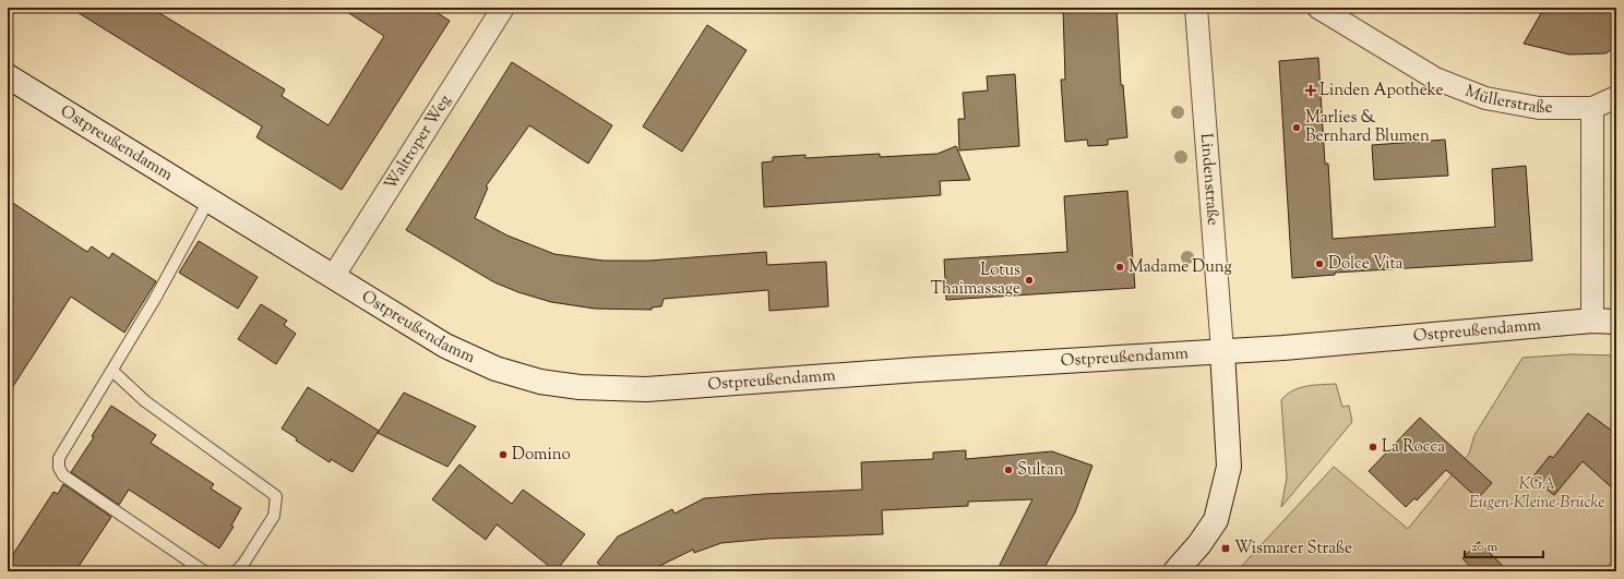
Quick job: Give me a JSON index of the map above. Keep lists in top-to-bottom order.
{
  "streets": {
    "main road": ["Ostpreußendamm"],
    "street": ["Müllerstraße", "Waltroper Weg", "Lindenstraße"]
  },
  "crossings": [
    ["Ostpreußendamm", "Waltroper Weg"],
    ["Ostpreußendamm", "Lindenstraße"]
  ],
  "parks": ["KGA Eugen-Kleine-Brücke"],
  "places": {
    "health": ["Linden Apotheke"],
    "other": [
      "Marlies & Bernhard Blumen",
      "Dolce Vita",
      "Madame Dung",
      "Lotus Thaimassage",
      "La Rocca",
      "Domino",
      "Sultan"
    ],
    "transit": ["Wismarer Straße"]
  },
  "scale_bar": "20 m"
}
